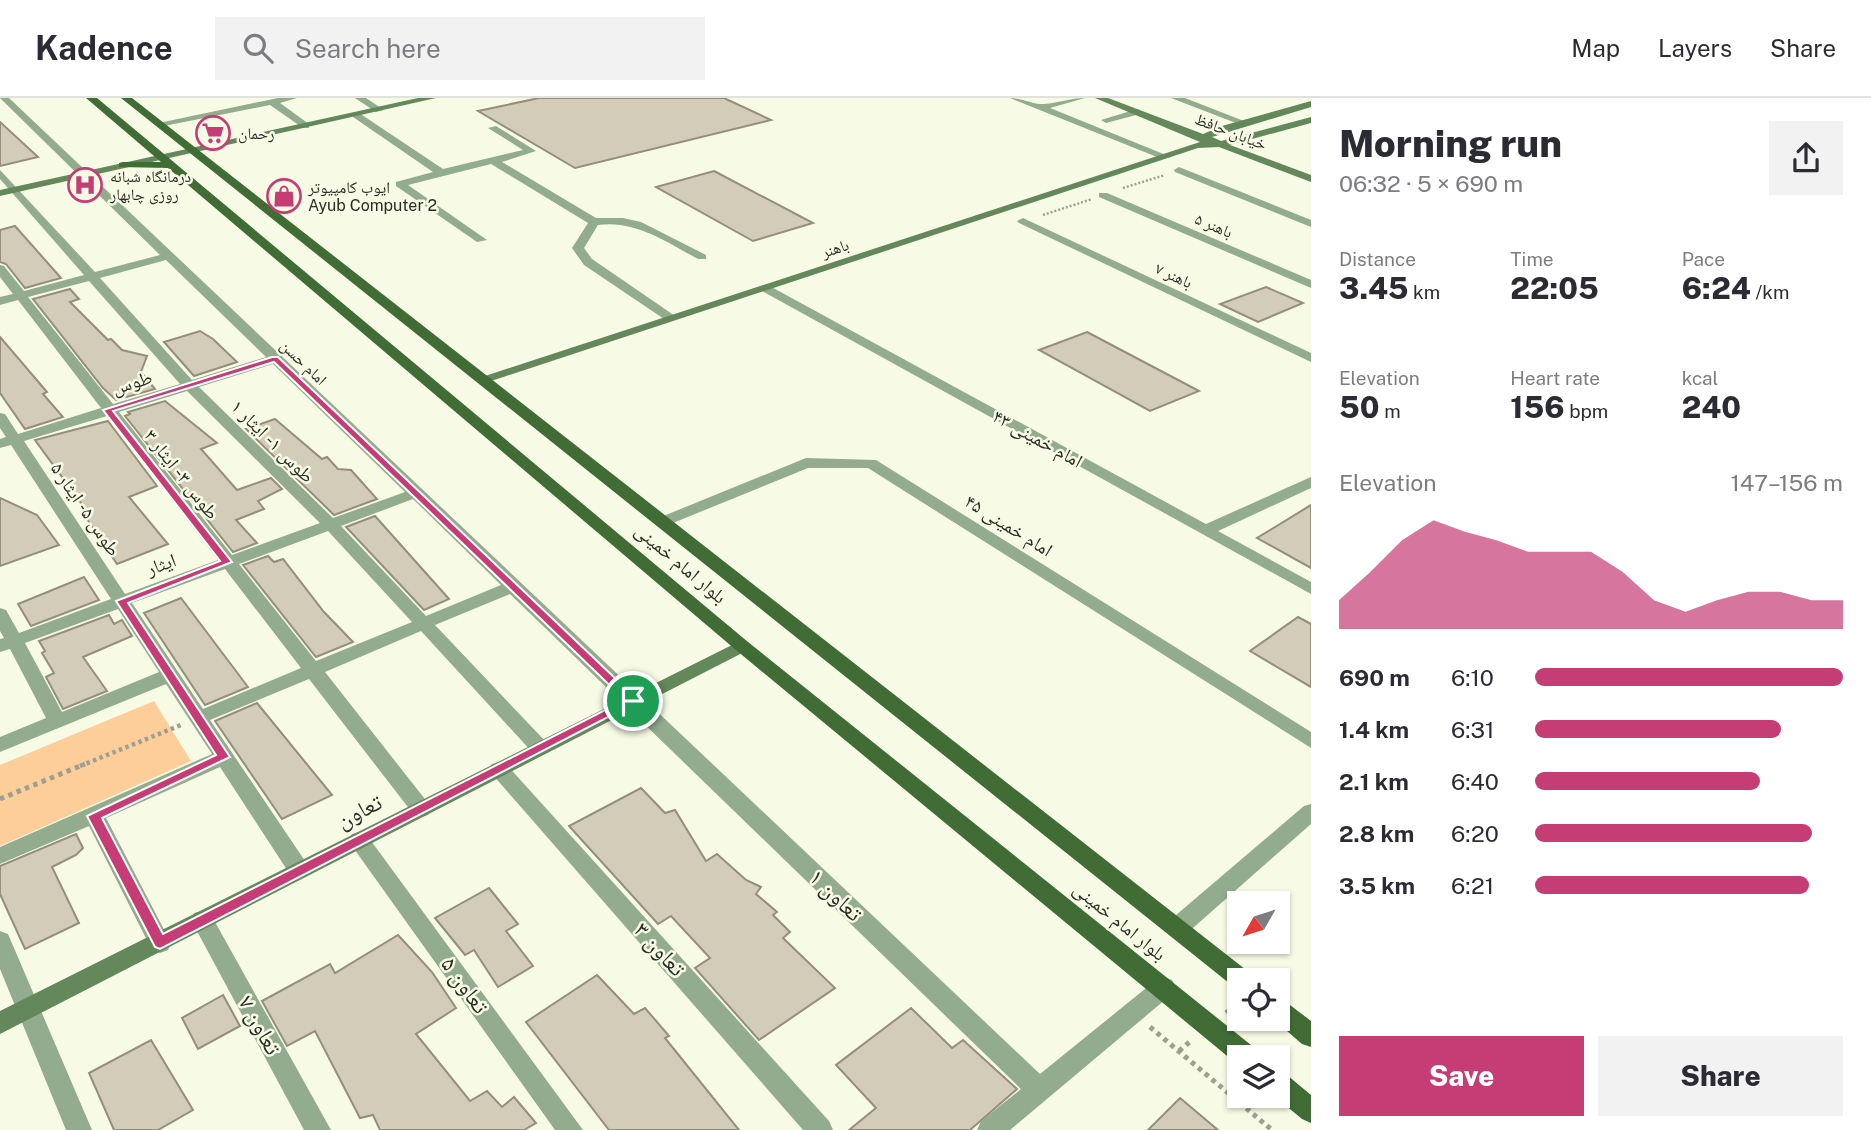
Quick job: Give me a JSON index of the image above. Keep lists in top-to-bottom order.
{
  "streets": {
    "main road": [
      "خیابان حافظ",
      "باهنر",
      "بلوار امام خمینی",
      "تعاون"
    ],
    "street": [
      "باهنر ۵",
      "باهنر ۷",
      "امام حسن",
      "طوس",
      "امام خمینی ۴۳",
      "طوس ۱ - ایثار ۱",
      "طوس ۳ - ایثار ۳",
      "طوس ۵ - ایثار ۵",
      "امام خمینی ۴۵",
      "ایثار",
      "تعاون ۱",
      "تعاون ۳",
      "تعاون ۵",
      "تعاون ۷"
    ]
  },
  "crossings": [
    ["خیابان حافظ", "باهنر"],
    ["باهنر", "امام خمینی ۴۳"],
    ["باهنر", "بلوار امام خمینی"],
    ["امام حسن", "طوس"],
    ["امام حسن", "ایثار"],
    ["امام حسن", "تعاون ۱"],
    ["طوس", "طوس ۱ - ایثار ۱"],
    ["طوس", "طوس ۳ - ایثار ۳"],
    ["طوس", "طوس ۵ - ایثار ۵"],
    ["طوس ۱ - ایثار ۱", "ایثار"],
    ["طوس ۱ - ایثار ۱", "تعاون"],
    ["طوس ۳ - ایثار ۳", "ایثار"],
    ["طوس ۳ - ایثار ۳", "تعاون"],
    ["طوس ۵ - ایثار ۵", "ایثار"],
    ["طوس ۵ - ایثار ۵", "تعاون"],
    ["امام خمینی ۴۵", "بلوار امام خمینی"],
    ["بلوار امام خمینی", "تعاون"],
    ["تعاون", "تعاون ۱"],
    ["تعاون", "تعاون ۳"],
    ["تعاون", "تعاون ۵"],
    ["تعاون", "تعاون ۷"]
  ],
  "places": {
    "supermarket": ["رحمان"],
    "hospital": ["درمانگاه شبانه روزی چابهار"],
    "shop": ["ایوب کامپیوتر Ayub Computer 2"]
  },
  "north": "bottom left",
  "page": {
    "header": "Kadence",
    "search": "Search here",
    "nav": ["Map", "Layers", "Share"],
    "heading": ["Morning run", "06:32 · 5 × 690 m"],
    "stats": [
      ["Distance", "3.45 km"],
      ["Time", "22:05"],
      ["Pace", "6:24 /km"],
      ["Elevation", "50 m"],
      ["Heart rate", "156 bpm"],
      ["kcal", "240"]
    ],
    "chart": ["Elevation", "147–156 m"],
    "list": [
      {
        "name": "690 m",
        "note": "6:10"
      },
      {
        "name": "1.4 km",
        "note": "6:31"
      },
      {
        "name": "2.1 km",
        "note": "6:40"
      },
      {
        "name": "2.8 km",
        "note": "6:20"
      },
      {
        "name": "3.5 km",
        "note": "6:21"
      }
    ],
    "buttons": ["Save", "Share"]
  }
}
